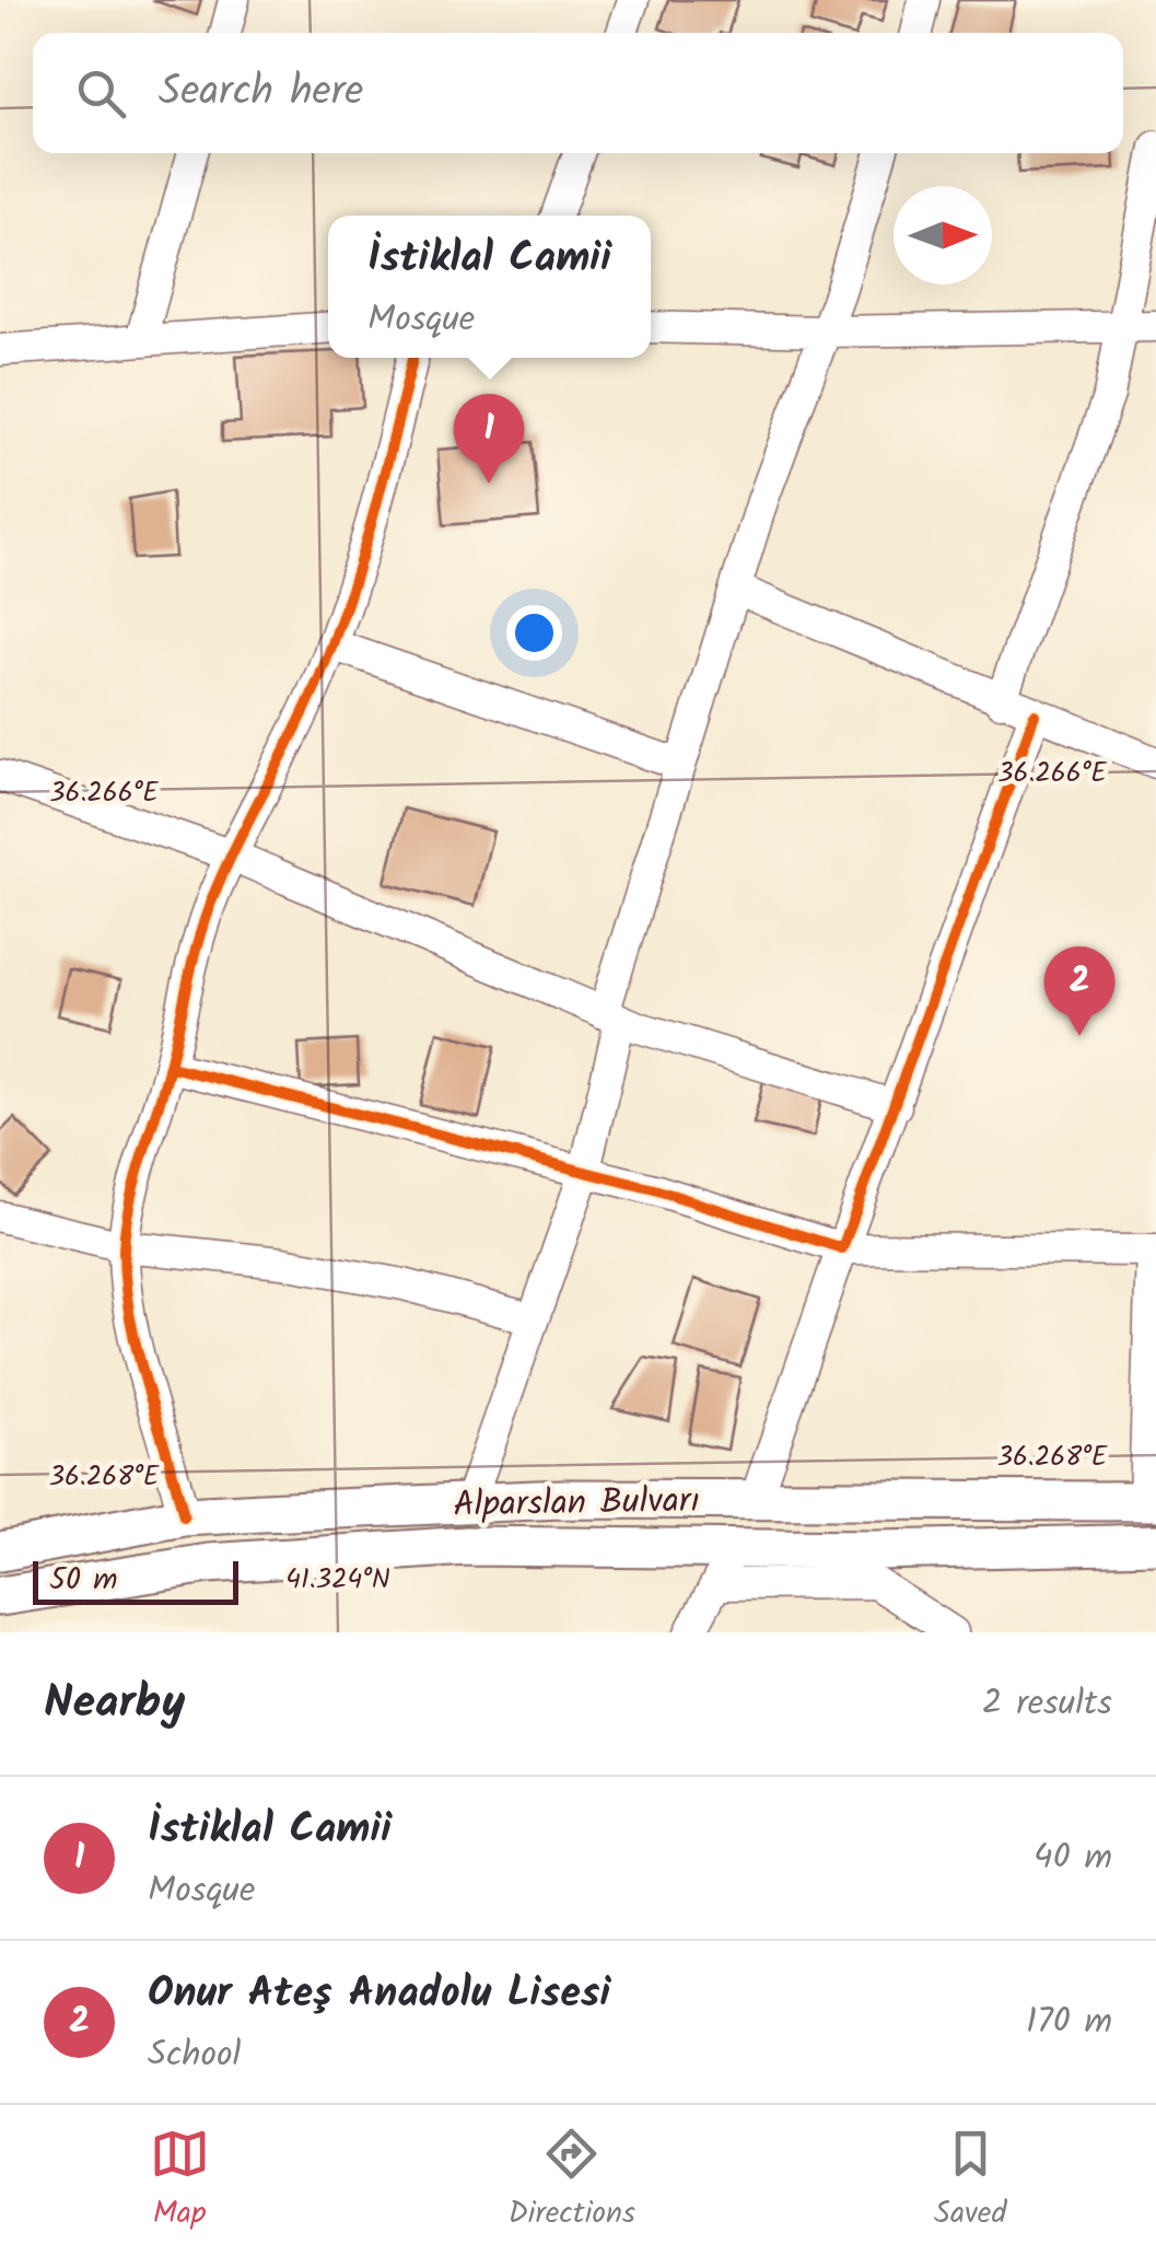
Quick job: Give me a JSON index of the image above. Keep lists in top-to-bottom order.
{
  "streets": {
    "main road": ["Alparslan Bulvarı"]
  },
  "scale_bar": "50 m",
  "north": "right",
  "page": {
    "search": "Search here",
    "popup": ["İstiklal Camii", "Mosque"],
    "pins": ["1", "2"],
    "scale": "50 m",
    "heading": ["Nearby", "2 results"],
    "list": [
      {
        "mark": "1",
        "name": "İstiklal Camii",
        "note": "Mosque",
        "value": "40 m"
      },
      {
        "mark": "2",
        "name": "Onur Ateş Anadolu Lisesi",
        "note": "School",
        "value": "170 m"
      }
    ],
    "nav": ["Map", "Directions", "Saved"]
  },
  "coordinates": ["36.266°E", "36.268°E", "41.324°N"]
}
